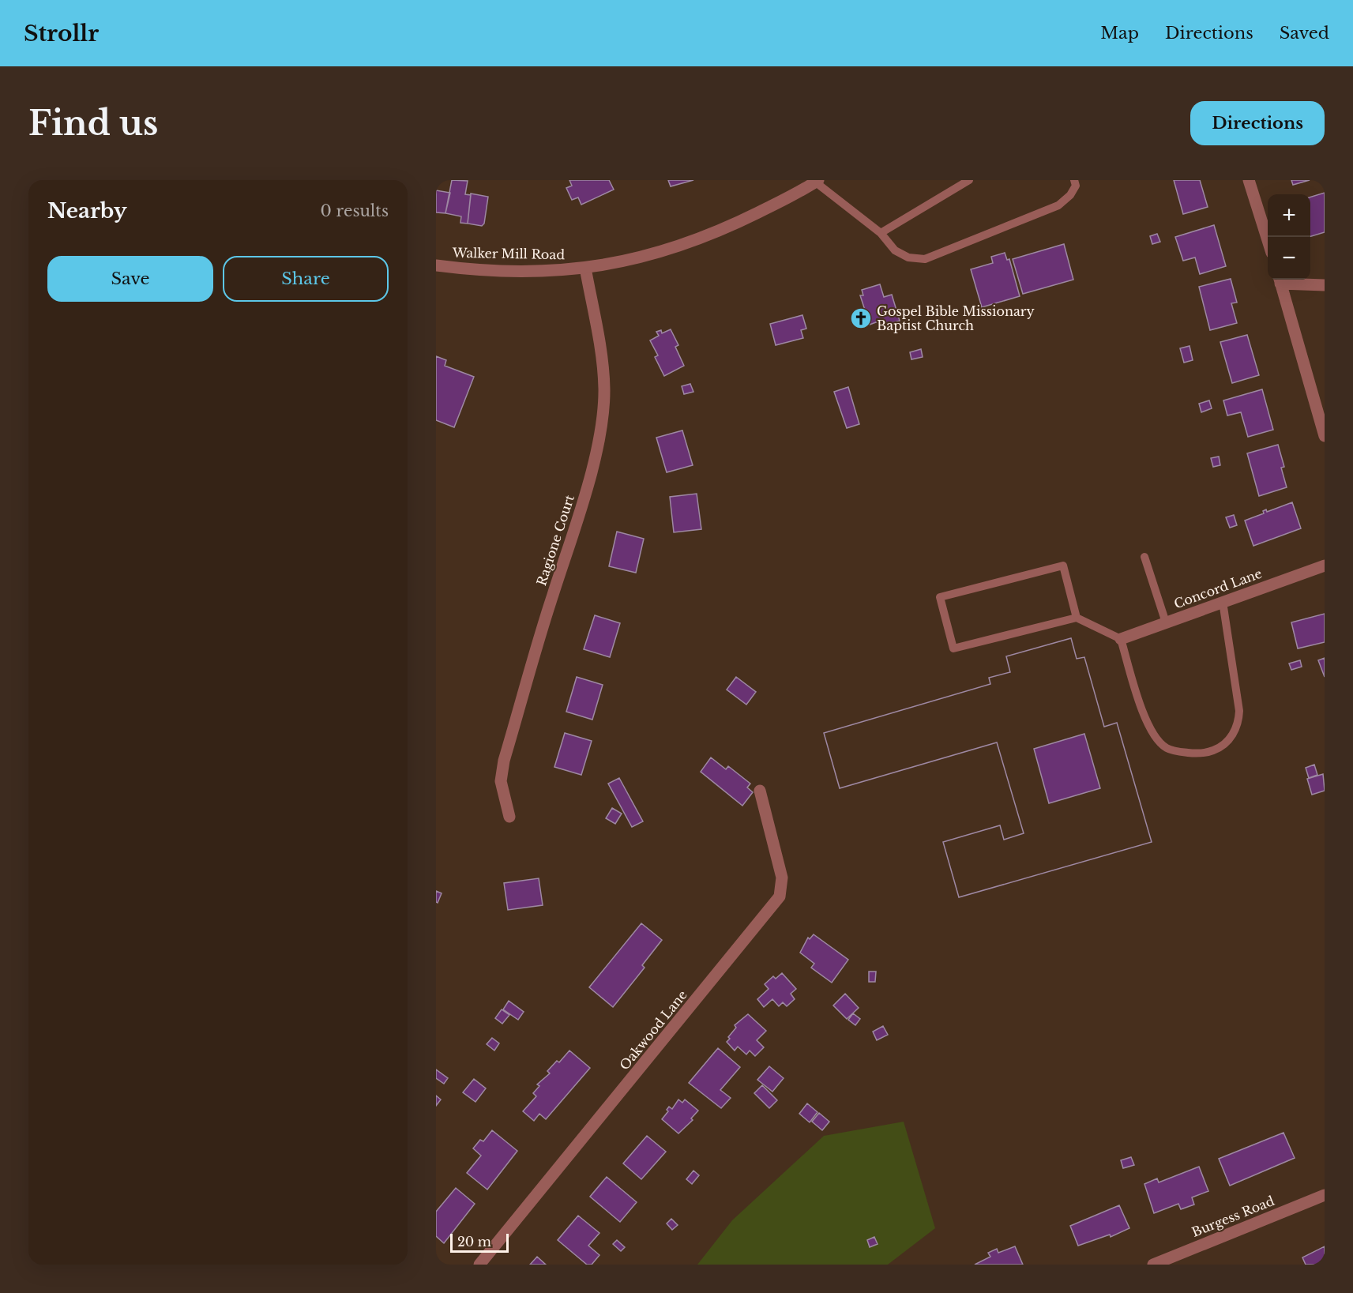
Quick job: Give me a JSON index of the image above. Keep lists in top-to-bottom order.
{
  "streets": {
    "street": [
      "Walker Mill Road",
      "Ragione Court",
      "Concord Lane",
      "Oakwood Lane",
      "Burgess Road"
    ]
  },
  "crossings": [
    ["Walker Mill Road", "Ragione Court"]
  ],
  "places": {
    "church": ["Gospel Bible Missionary Baptist Church"]
  },
  "scale_bar": "20 m",
  "page": {
    "header": "Strollr",
    "nav": ["Map", "Directions", "Saved"],
    "buttons": [
      "Directions",
      ["Save", "Share"]
    ],
    "title": "Find us",
    "heading": ["Nearby", "0 results"],
    "map_buttons": ["+", "−"],
    "scale": "20 m"
  }
}
